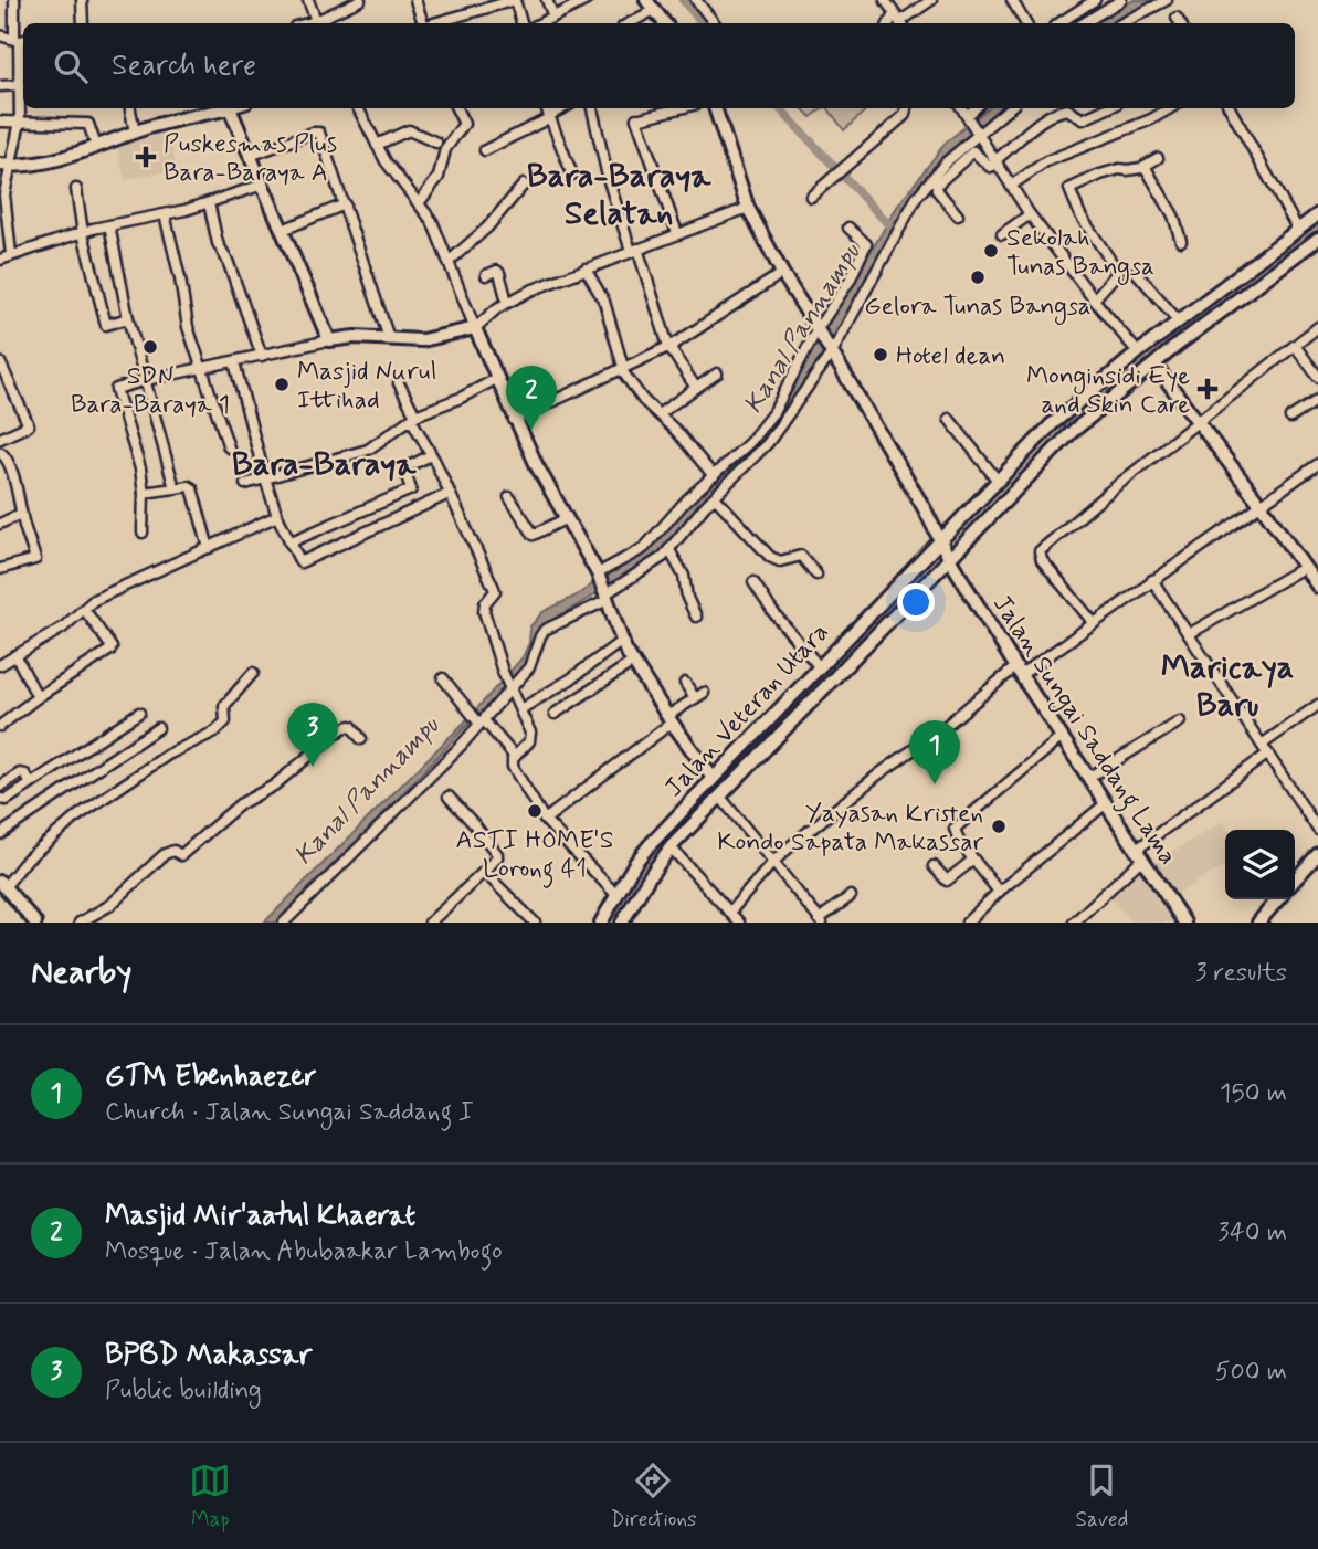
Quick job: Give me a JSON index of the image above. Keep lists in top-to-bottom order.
{
  "streets": {
    "main road": ["Jalan Veteran Utara", "Jalan Sungai Saddang Lama"]
  },
  "crossings": [
    ["Jalan Veteran Utara", "Jalan Sungai Saddang Lama"]
  ],
  "districts": ["Bara-Baraya Selatan", "Bara-Baraya", "Maricaya Baru"],
  "water": ["Kanal Pannampu"],
  "places": {
    "health": ["Puskesmas Plus Bara-Baraya A", "Monginsidi Eye and Skin Care"],
    "other": [
      "Sekolah Tunas Bangsa",
      "Gelora Tunas Bangsa",
      "SDN Bara-Baraya 1",
      "Hotel dean",
      "Masjid Nurul Ittihad",
      "ASTI HOME'S Lorong 41",
      "Yayasan Kristen Kondo Sapata Makassar"
    ]
  },
  "page": {
    "search": "Search here",
    "pins": ["2", "3", "1"],
    "heading": ["Nearby", "3 results"],
    "list": [
      {
        "mark": "1",
        "name": "GTM Ebenhaezer",
        "note": "Church · Jalan Sungai Saddang I",
        "value": "150 m"
      },
      {
        "mark": "2",
        "name": "Masjid Mir'aatul Khaerat",
        "note": "Mosque · Jalan Abubaakar Lambogo",
        "value": "340 m"
      },
      {
        "mark": "3",
        "name": "BPBD Makassar",
        "note": "Public building",
        "value": "500 m"
      }
    ],
    "nav": ["Map", "Directions", "Saved"]
  }
}
